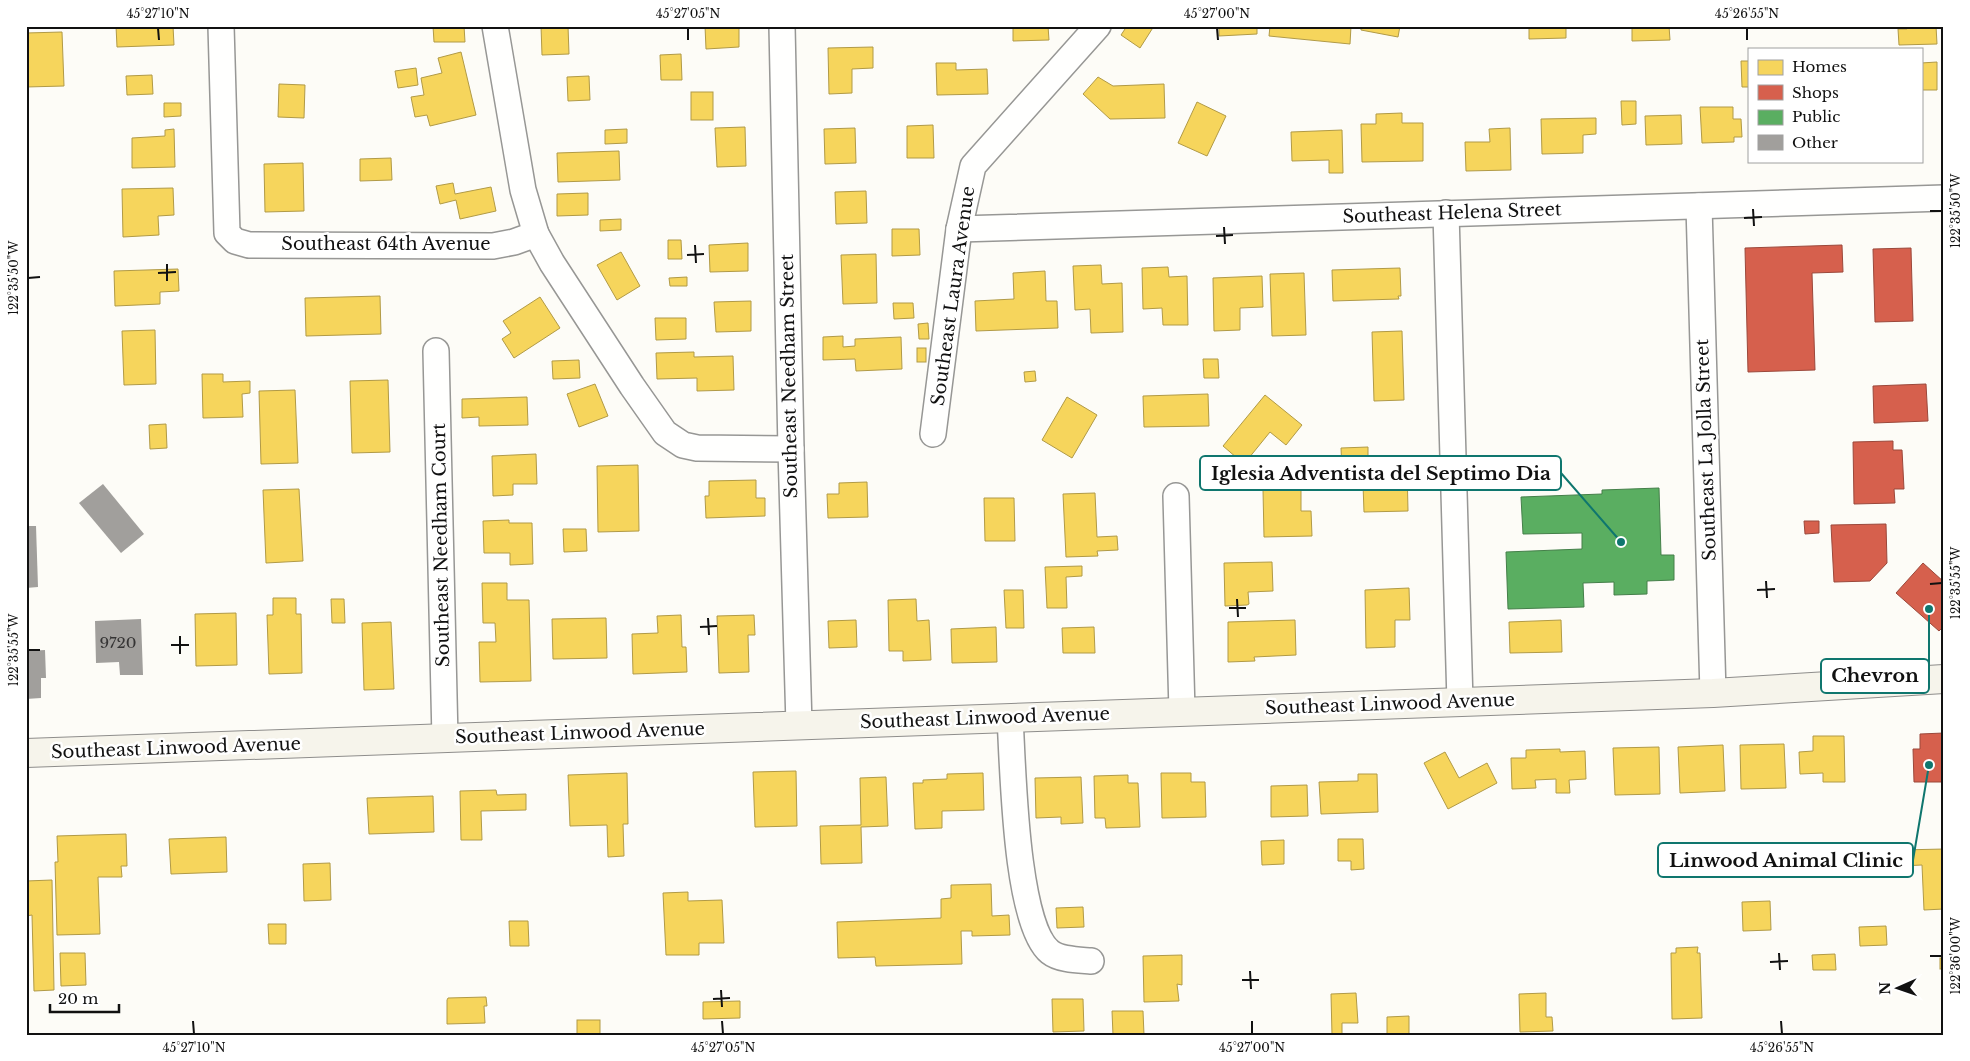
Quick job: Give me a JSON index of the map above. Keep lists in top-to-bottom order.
{
  "streets": {
    "main road": ["Southeast Linwood Avenue"],
    "street": [
      "Southeast Helena Street",
      "Southeast 64th Avenue",
      "Southeast Laura Avenue",
      "Southeast Needham Street",
      "Southeast La Jolla Street",
      "Southeast Needham Court"
    ]
  },
  "crossings": [
    ["Southeast Helena Street", "Southeast Laura Avenue"],
    ["Southeast Helena Street", "Southeast La Jolla Street"],
    ["Southeast Needham Street", "Southeast Linwood Avenue"],
    ["Southeast La Jolla Street", "Southeast Linwood Avenue"],
    ["Southeast Needham Court", "Southeast Linwood Avenue"]
  ],
  "places": ["Iglesia Adventista del Septimo Dia", "Chevron", "Linwood Animal Clinic"],
  "house_numbers": ["9720"],
  "legend": [
    "Homes",
    "Shops",
    "Public",
    "Other"
  ],
  "scale_bar": "20 m",
  "north": "left",
  "coordinates": [
    "45°27'10\"N",
    "45°27'05\"N",
    "45°27'00\"N",
    "45°26'55\"N",
    "122°35'50\"W",
    "122°35'55\"W",
    "122°36'00\"W"
  ]
}
